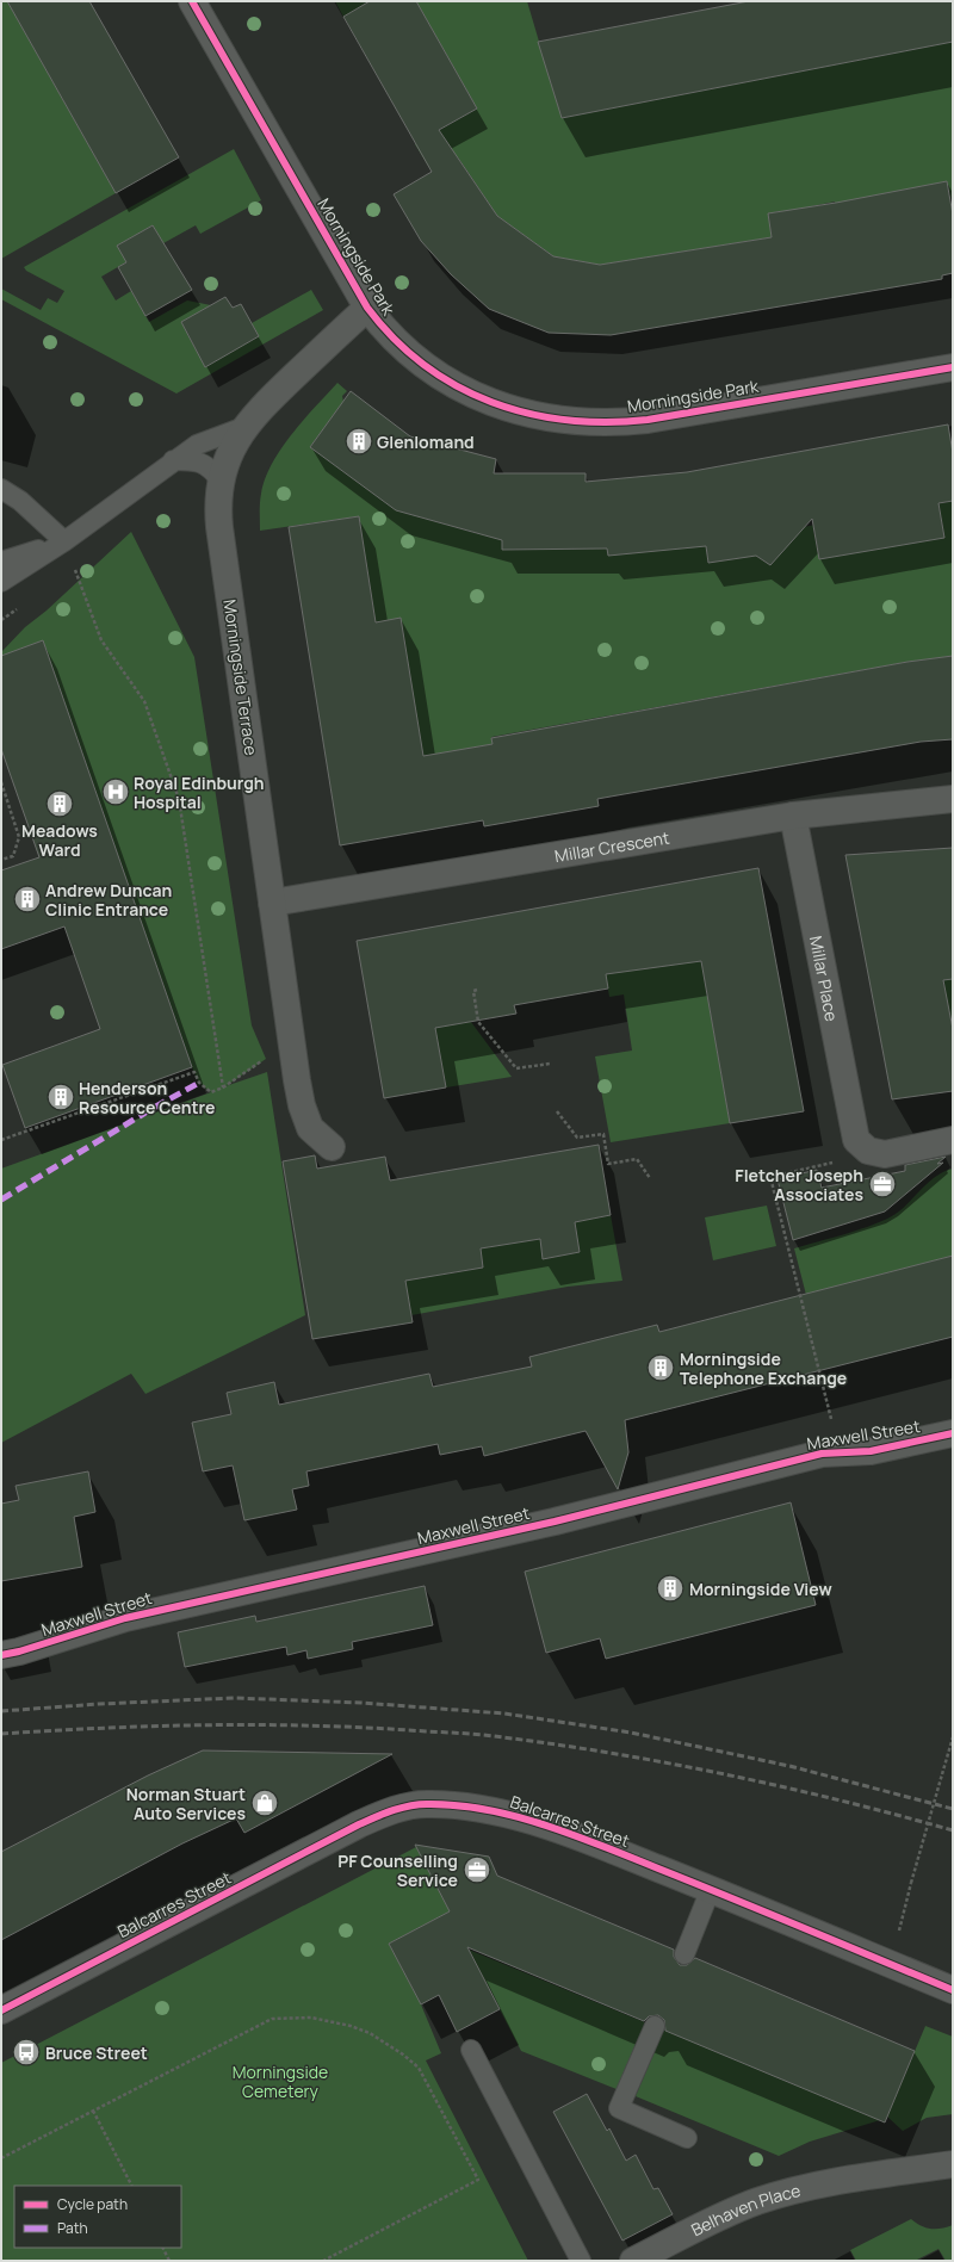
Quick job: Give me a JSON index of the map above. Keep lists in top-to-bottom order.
{
  "streets": {
    "street": [
      "Morningside Park",
      "Morningside Terrace",
      "Millar Crescent",
      "Millar Place",
      "Maxwell Street",
      "Balcarres Street",
      "Belhaven Place"
    ]
  },
  "crossings": [
    ["Morningside Park", "Morningside Terrace"],
    ["Morningside Terrace", "Millar Crescent"],
    ["Millar Crescent", "Millar Place"]
  ],
  "parks": ["Morningside Cemetery"],
  "places": {
    "building": [
      "Glenlomand",
      "Meadows Ward",
      "Andrew Duncan Clinic Entrance",
      "Henderson Resource Centre",
      "Morningside Telephone Exchange",
      "Morningside View"
    ],
    "hospital": ["Royal Edinburgh Hospital"],
    "office": ["Fletcher Joseph Associates", "PF Counselling Service"],
    "shop": ["Norman Stuart Auto Services"],
    "bus stop": ["Bruce Street"]
  },
  "legend": ["Cycle path", "Path"]
}
